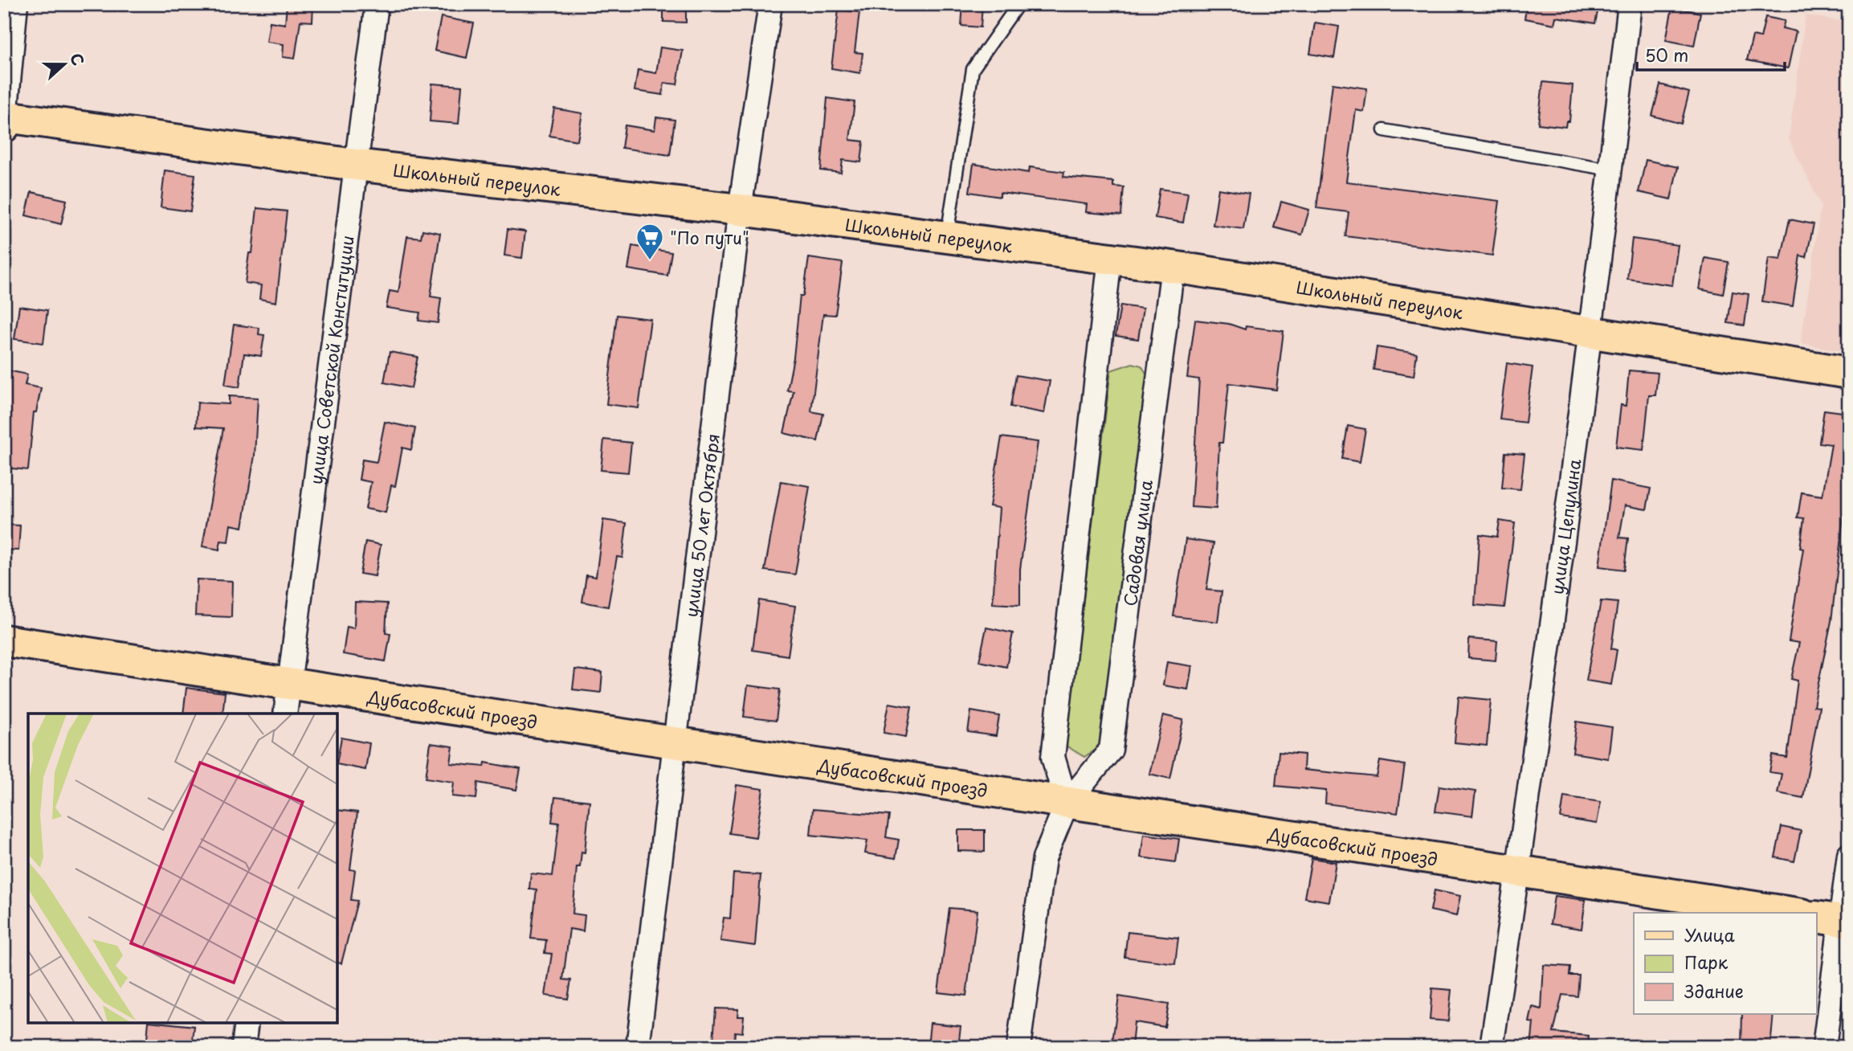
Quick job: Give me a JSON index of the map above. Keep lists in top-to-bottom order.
{
  "streets": {
    "main road": ["Школьный переулок", "Дубасовский проезд"],
    "street": [
      "улица Советской Конституции",
      "улица 50 лет Октября",
      "улица Цепулина",
      "Садовая улица"
    ]
  },
  "crossings": [
    ["Школьный переулок", "улица Советской Конституции"],
    ["Школьный переулок", "улица 50 лет Октября"],
    ["Школьный переулок", "улица Цепулина"],
    ["Школьный переулок", "Садовая улица"],
    ["улица Советской Конституции", "Дубасовский проезд"],
    ["улица 50 лет Октября", "Дубасовский проезд"],
    ["улица Цепулина", "Дубасовский проезд"],
    ["Садовая улица", "Дубасовский проезд"]
  ],
  "places": {
    "supermarket": ["\"По пути\""]
  },
  "legend": ["Улица", "Парк", "Здание"],
  "scale_bar": "50 m",
  "north": "right"
}
